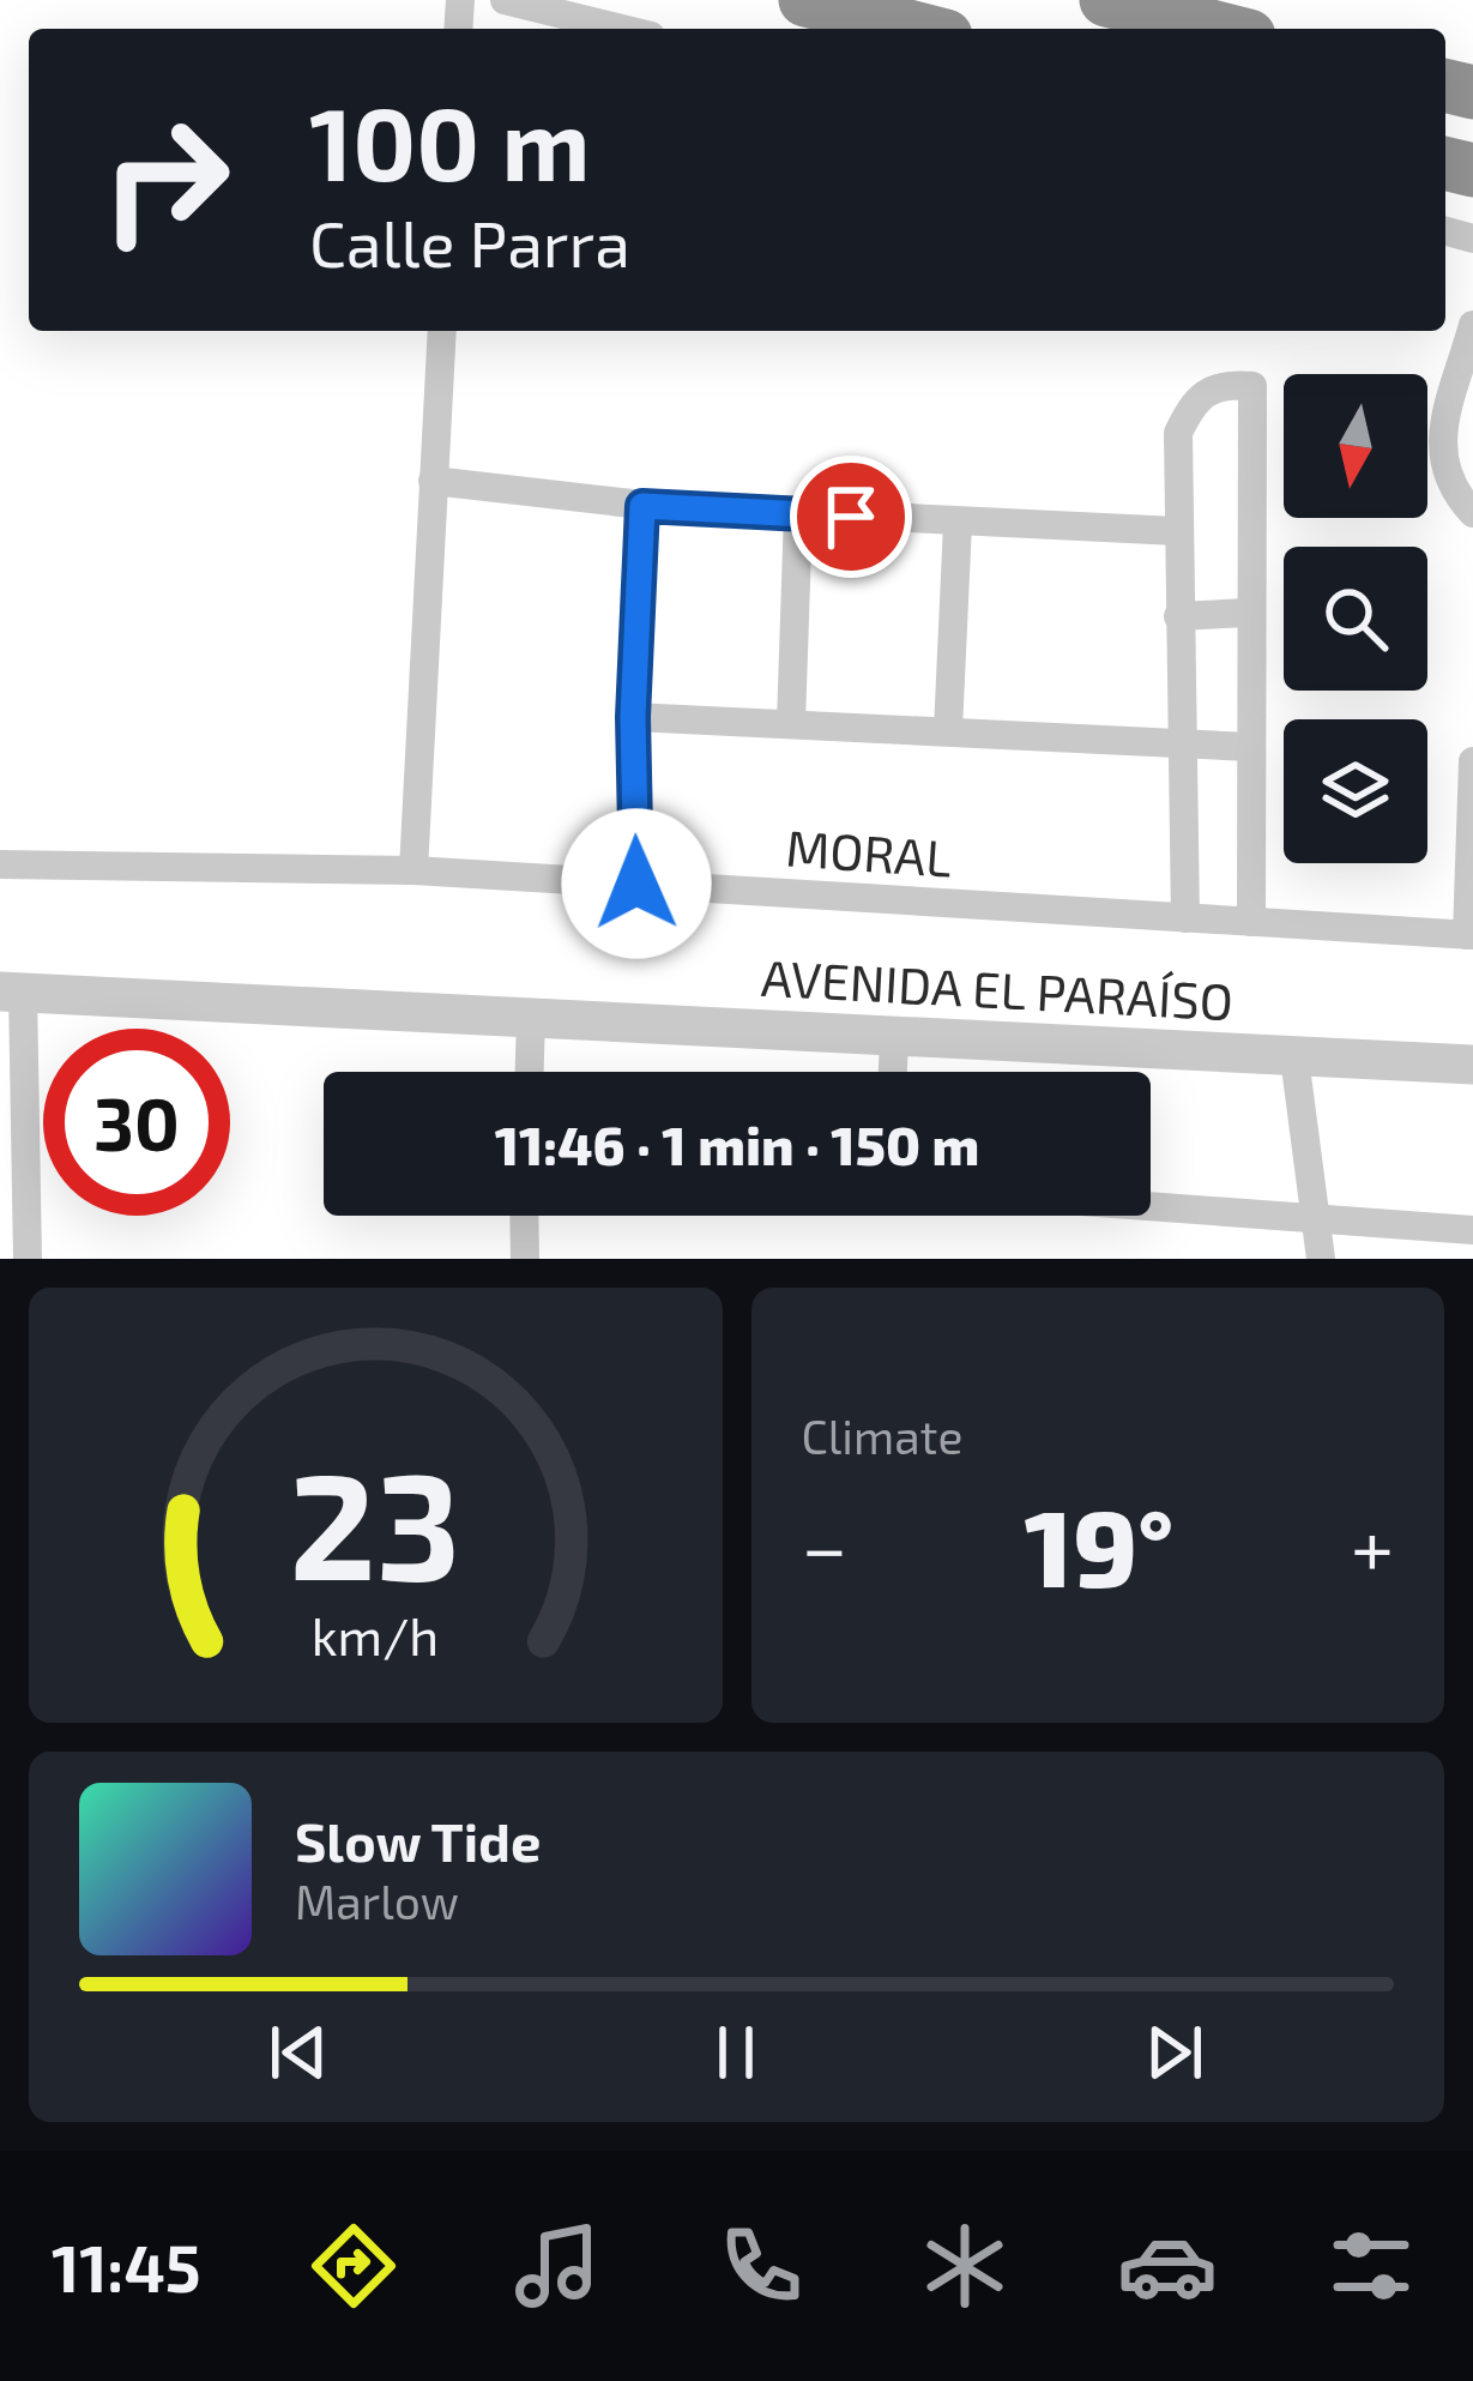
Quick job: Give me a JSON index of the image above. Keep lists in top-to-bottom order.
{
  "streets": {
    "street": ["MORAL", "AVENIDA EL PARAÍSO"]
  },
  "north": "bottom",
  "page": {
    "turn": ["100 m", "Calle Parra"],
    "limit": "30",
    "trip": "11:46 · 1 min · 150 m",
    "tile": "Climate",
    "heat": ["−", "19°", "+"],
    "song": ["Slow Tide", "Marlow"],
    "tabs": "11:45",
    "gauge": ["23", "km/h"]
  }
}
